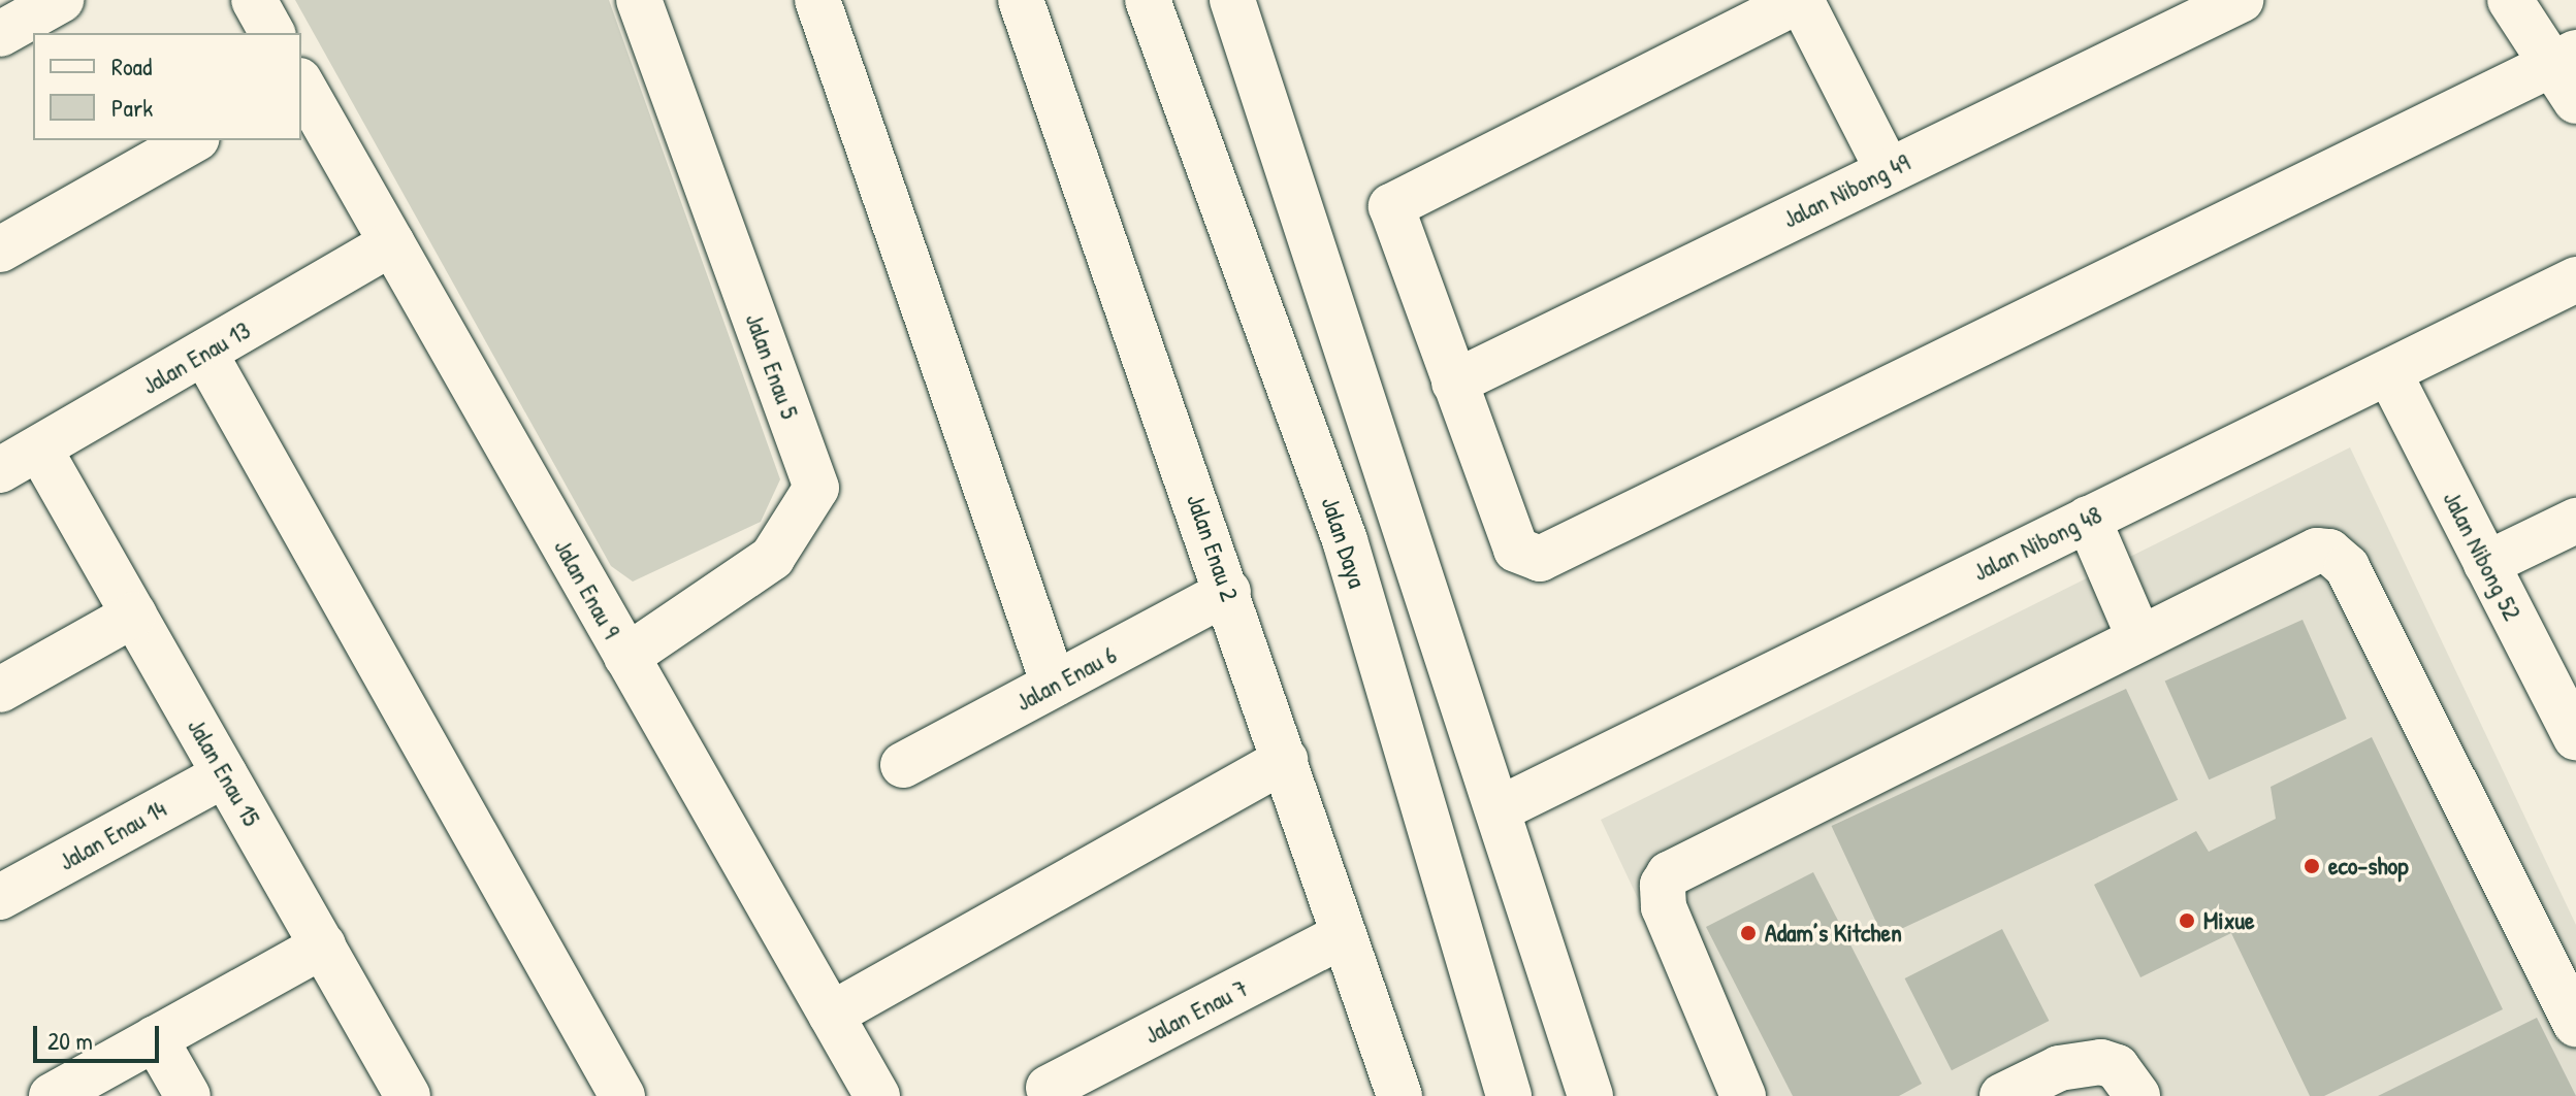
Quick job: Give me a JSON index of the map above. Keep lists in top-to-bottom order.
{
  "streets": {
    "street": [
      "Jalan Nibong 49",
      "Jalan Enau 13",
      "Jalan Enau 5",
      "Jalan Daya",
      "Jalan Nibong 48",
      "Jalan Enau 2",
      "Jalan Nibong 52",
      "Jalan Enau 9",
      "Jalan Enau 6",
      "Jalan Enau 15",
      "Jalan Enau 14",
      "Jalan Enau 7"
    ]
  },
  "crossings": [
    ["Jalan Enau 13", "Jalan Enau 9"],
    ["Jalan Enau 13", "Jalan Enau 15"],
    ["Jalan Enau 5", "Jalan Enau 9"],
    ["Jalan Nibong 48", "Jalan Nibong 52"],
    ["Jalan Enau 2", "Jalan Enau 6"],
    ["Jalan Enau 2", "Jalan Enau 7"],
    ["Jalan Enau 15", "Jalan Enau 14"]
  ],
  "places": ["eco-shop", "Mixue", "Adam’s Kitchen"],
  "legend": ["Road", "Park"],
  "scale_bar": "20 m"
}
